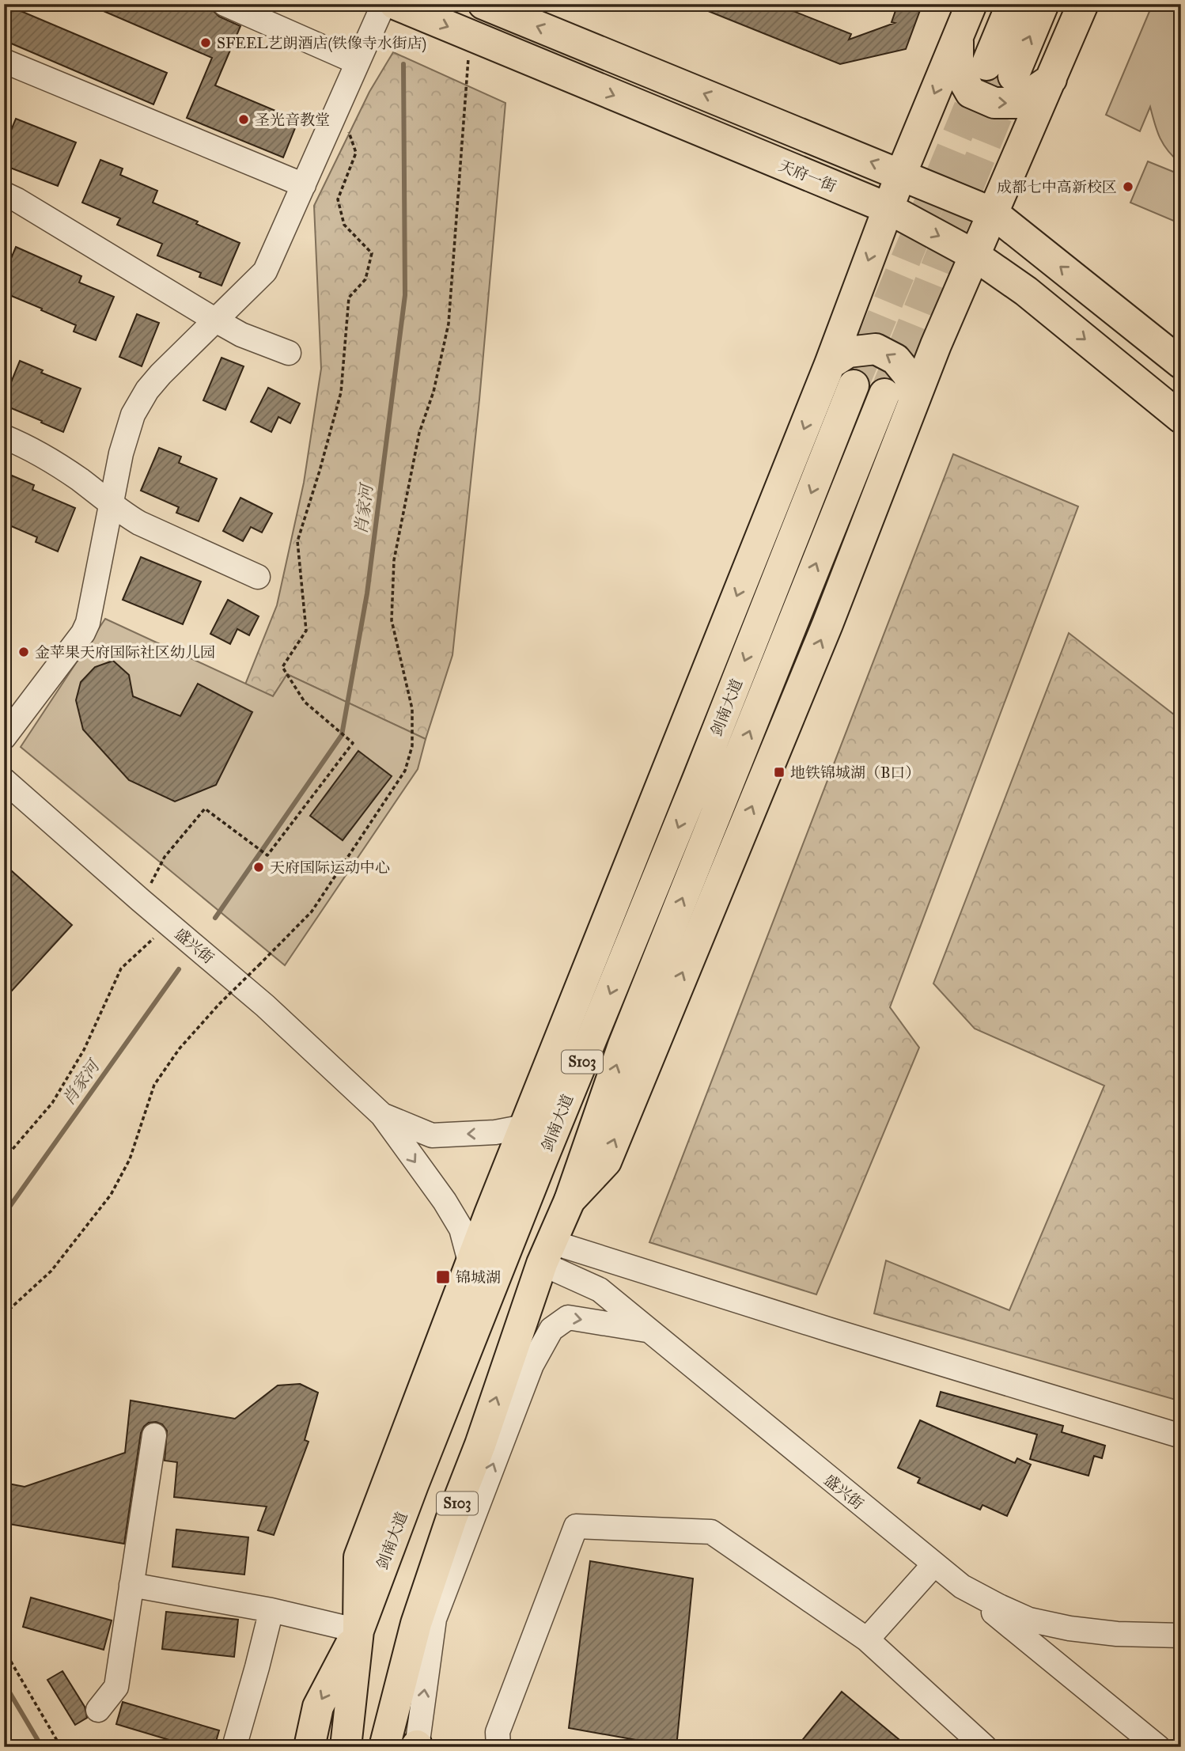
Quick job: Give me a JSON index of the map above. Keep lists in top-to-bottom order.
{
  "streets": {
    "main road": ["天府一街", "剑南大道", "S103"],
    "street": ["盛兴街"]
  },
  "crossings": [
    ["剑南大道", "盛兴街"]
  ],
  "water": ["肖家河"],
  "places": {
    "other": [
      "SFEEL艺朗酒店(铁像寺水街店)",
      "圣光音教堂",
      "成都七中高新校区",
      "金苹果天府国际社区幼儿园",
      "天府国际运动中心"
    ],
    "transit": ["地铁锦城湖（B口）", "锦城湖"]
  }
}
